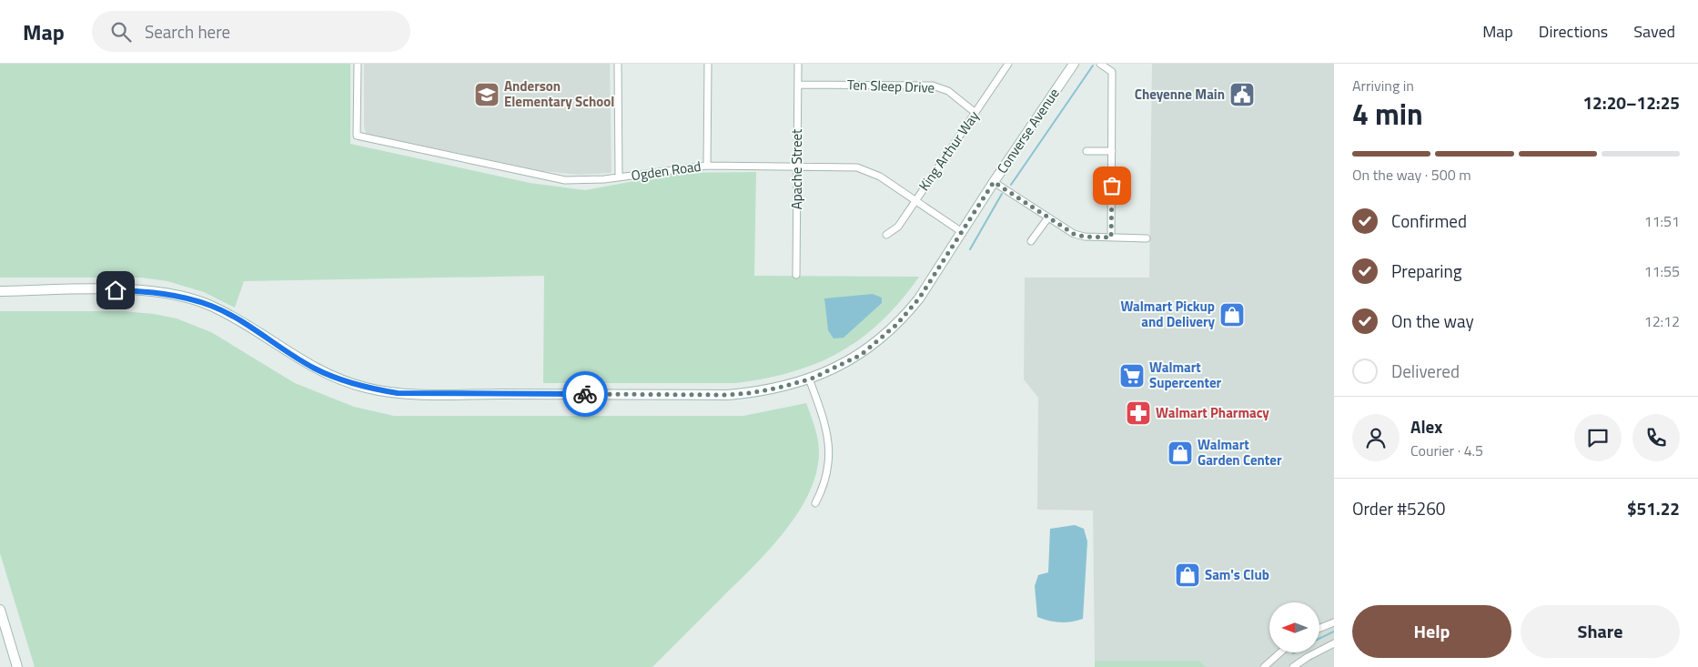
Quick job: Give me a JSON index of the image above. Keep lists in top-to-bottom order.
{
  "streets": {
    "main road": ["Converse Avenue"],
    "street": [
      "Ten Sleep Drive",
      "King Arthur Way",
      "Apache Street",
      "Ogden Road"
    ]
  },
  "crossings": [
    ["Ten Sleep Drive", "King Arthur Way"],
    ["Ten Sleep Drive", "Apache Street"],
    ["Converse Avenue", "Ogden Road"],
    ["King Arthur Way", "Ogden Road"],
    ["Apache Street", "Ogden Road"]
  ],
  "places": {
    "school or university": ["Anderson Elementary School"],
    "public building": ["Cheyenne Main"],
    "shop": ["Walmart Pickup and Delivery", "Walmart Garden Center", "Sam's Club"],
    "supermarket": ["Walmart Supercenter"],
    "pharmacy": ["Walmart Pharmacy"]
  },
  "north": "left",
  "page": {
    "header": "Map",
    "search": "Search here",
    "nav": ["Map", "Directions", "Saved"],
    "heading": ["4 min", "Arriving in", "12:20–12:25"],
    "panel": [
      "Alex",
      "Courier · 4.5",
      "Order #5260",
      "$51.22"
    ],
    "bar": "On the way · 500 m",
    "list": [
      ["Confirmed", "11:51"],
      ["Preparing", "11:55"],
      ["On the way", "12:12"],
      "Delivered"
    ],
    "buttons": ["Help", "Share"]
  }
}
